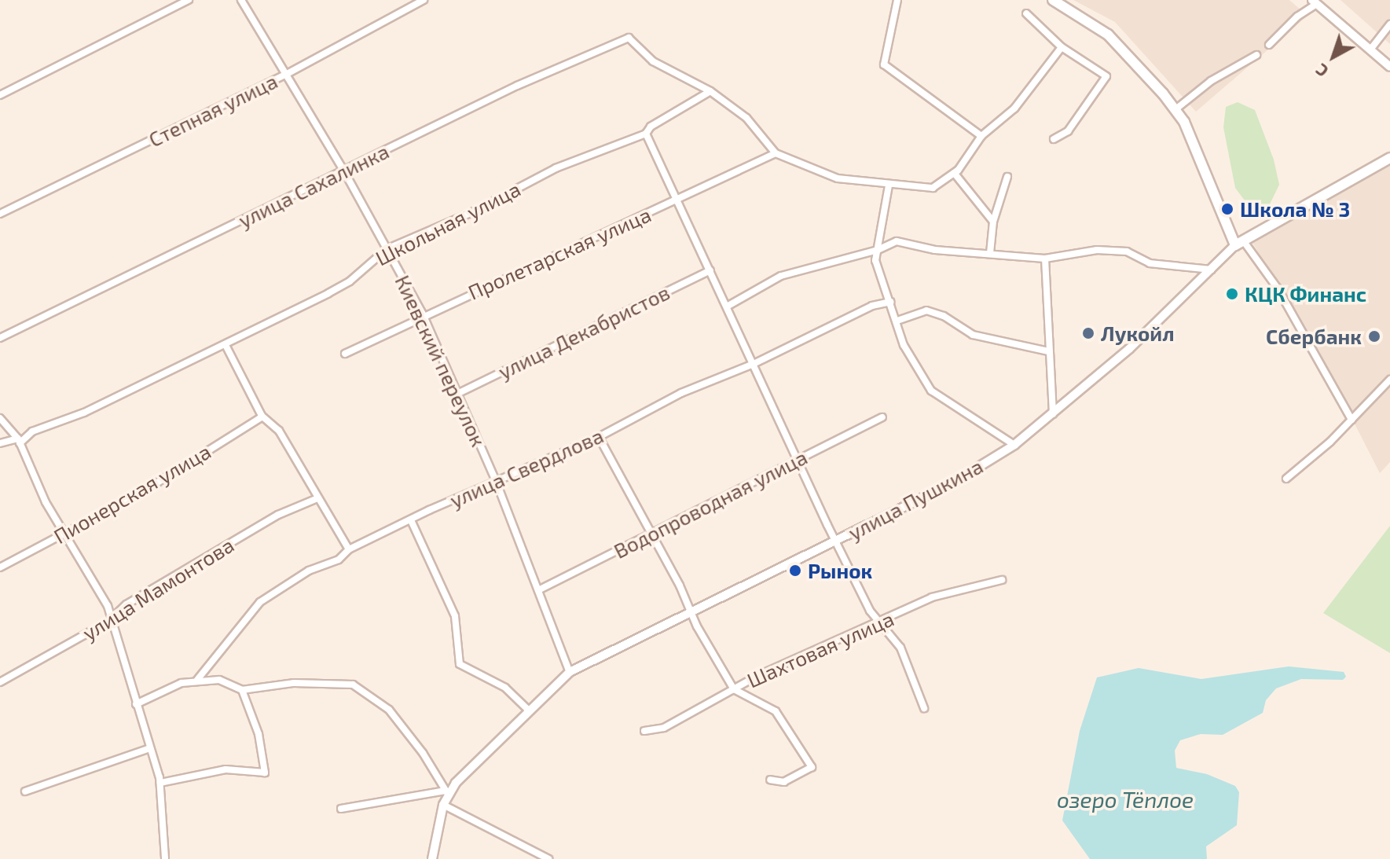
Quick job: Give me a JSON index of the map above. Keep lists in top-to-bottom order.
{
  "streets": {
    "main road": ["улица Пушкина"],
    "street": [
      "Степная улица",
      "улица Сахалинка",
      "Школьная улица",
      "Пролетарская улица",
      "улица Декабристов",
      "Киевский переулок",
      "улица Свердлова",
      "Пионерская улица",
      "Водопроводная улица",
      "улица Мамонтова",
      "Шахтовая улица"
    ]
  },
  "crossings": [
    ["Степная улица", "Киевский переулок"],
    ["улица Сахалинка", "Школьная улица"],
    ["улица Сахалинка", "Киевский переулок"],
    ["Школьная улица", "Киевский переулок"],
    ["Пролетарская улица", "Киевский переулок"],
    ["улица Декабристов", "Киевский переулок"],
    ["Киевский переулок", "улица Свердлова"],
    ["Киевский переулок", "улица Пушкина"],
    ["Киевский переулок", "Водопроводная улица"]
  ],
  "water": ["озеро Тёплое"],
  "places": [
    "Школа № 3",
    "КЦК Финанс",
    "Лукойл",
    "Сбербанк",
    "Рынок"
  ],
  "north": "bottom left"
}
